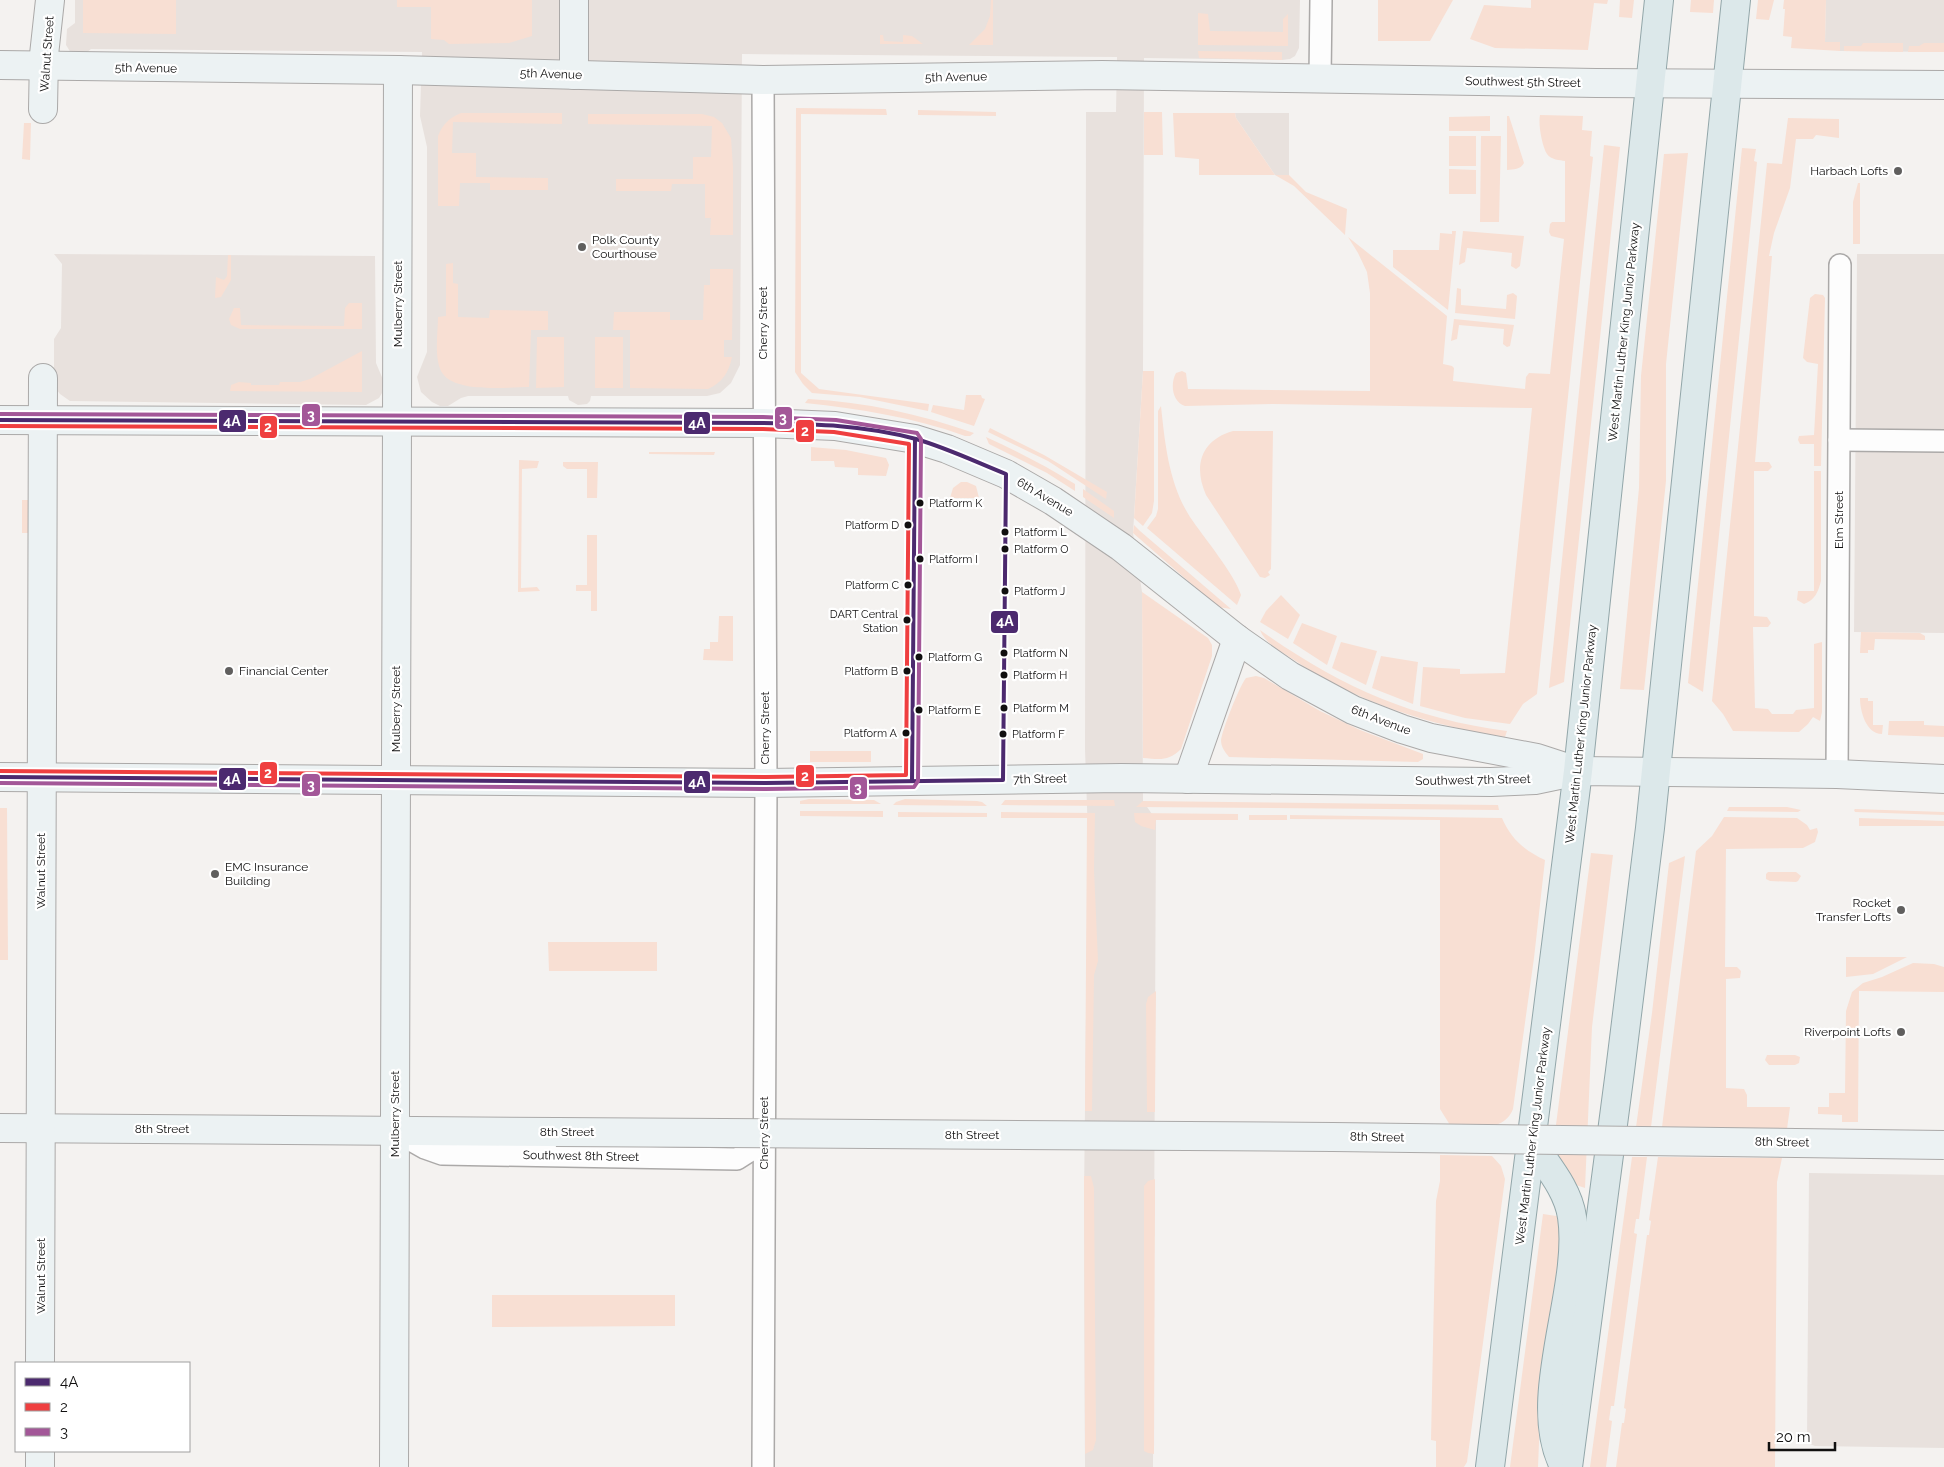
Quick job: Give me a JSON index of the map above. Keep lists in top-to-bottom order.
{
  "streets": {
    "main road": [
      "Walnut Street",
      "5th Avenue",
      "Southwest 5th Street",
      "Mulberry Street",
      "West Martin Luther King Junior Parkway",
      "6th Avenue",
      "7th Street",
      "Southwest 7th Street",
      "8th Street"
    ],
    "street": ["Cherry Street", "Elm Street", "Southwest 8th Street"]
  },
  "crossings": [
    ["Walnut Street", "5th Avenue"],
    ["Walnut Street", "6th Avenue"],
    ["Walnut Street", "7th Street"],
    ["Walnut Street", "8th Street"],
    ["5th Avenue", "Southwest 5th Street"],
    ["5th Avenue", "Mulberry Street"],
    ["5th Avenue", "Cherry Street"],
    ["Southwest 5th Street", "West Martin Luther King Junior Parkway"],
    ["Mulberry Street", "6th Avenue"],
    ["Mulberry Street", "7th Street"],
    ["Mulberry Street", "8th Street"],
    ["Mulberry Street", "Southwest 8th Street"],
    ["Cherry Street", "6th Avenue"],
    ["Cherry Street", "7th Street"],
    ["Cherry Street", "Southwest 8th Street"],
    ["West Martin Luther King Junior Parkway", "6th Avenue"],
    ["West Martin Luther King Junior Parkway", "Southwest 7th Street"],
    ["6th Avenue", "Southwest 7th Street"],
    ["Elm Street", "Southwest 7th Street"],
    ["7th Street", "Southwest 7th Street"],
    ["8th Street", "Southwest 8th Street"]
  ],
  "places": [
    "Harbach Lofts",
    "Polk County Courthouse",
    "Platform K",
    "Platform D",
    "Platform L",
    "Platform O",
    "Platform I",
    "Platform C",
    "Platform J",
    "DART Central Station",
    "Platform N",
    "Platform G",
    "Financial Center",
    "Platform B",
    "Platform H",
    "Platform M",
    "Platform E",
    "Platform A",
    "Platform F",
    "EMC Insurance Building",
    "Rocket Transfer Lofts",
    "Riverpoint Lofts"
  ],
  "lines": ["transit line 3", "transit line 4A", "transit line 2"],
  "legend": ["4A", "2", "3"],
  "scale_bar": "20 m"
}
